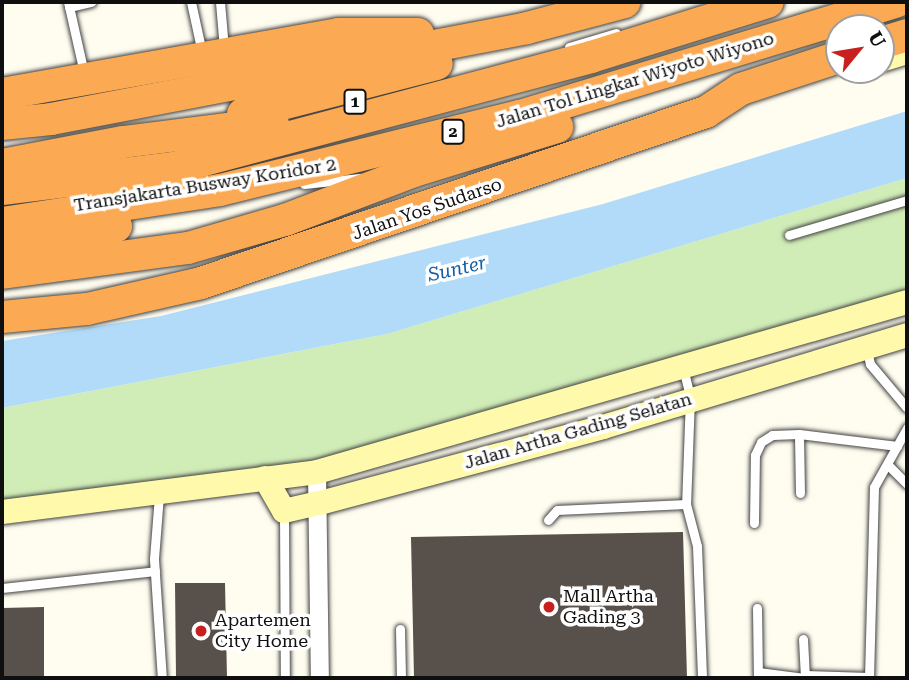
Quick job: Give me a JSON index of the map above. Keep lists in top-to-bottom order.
{
  "streets": {
    "highway": [
      "Jalan Tol Lingkar Wiyoto Wiyono",
      "1",
      "2",
      "Jalan Yos Sudarso"
    ],
    "street": ["Jalan Artha Gading Selatan"],
    "lane": ["Transjakarta Busway Koridor 2"]
  },
  "water": ["Sunter"],
  "places": ["Mall Artha Gading 3", "Apartemen City Home"],
  "north": "top right"
}
